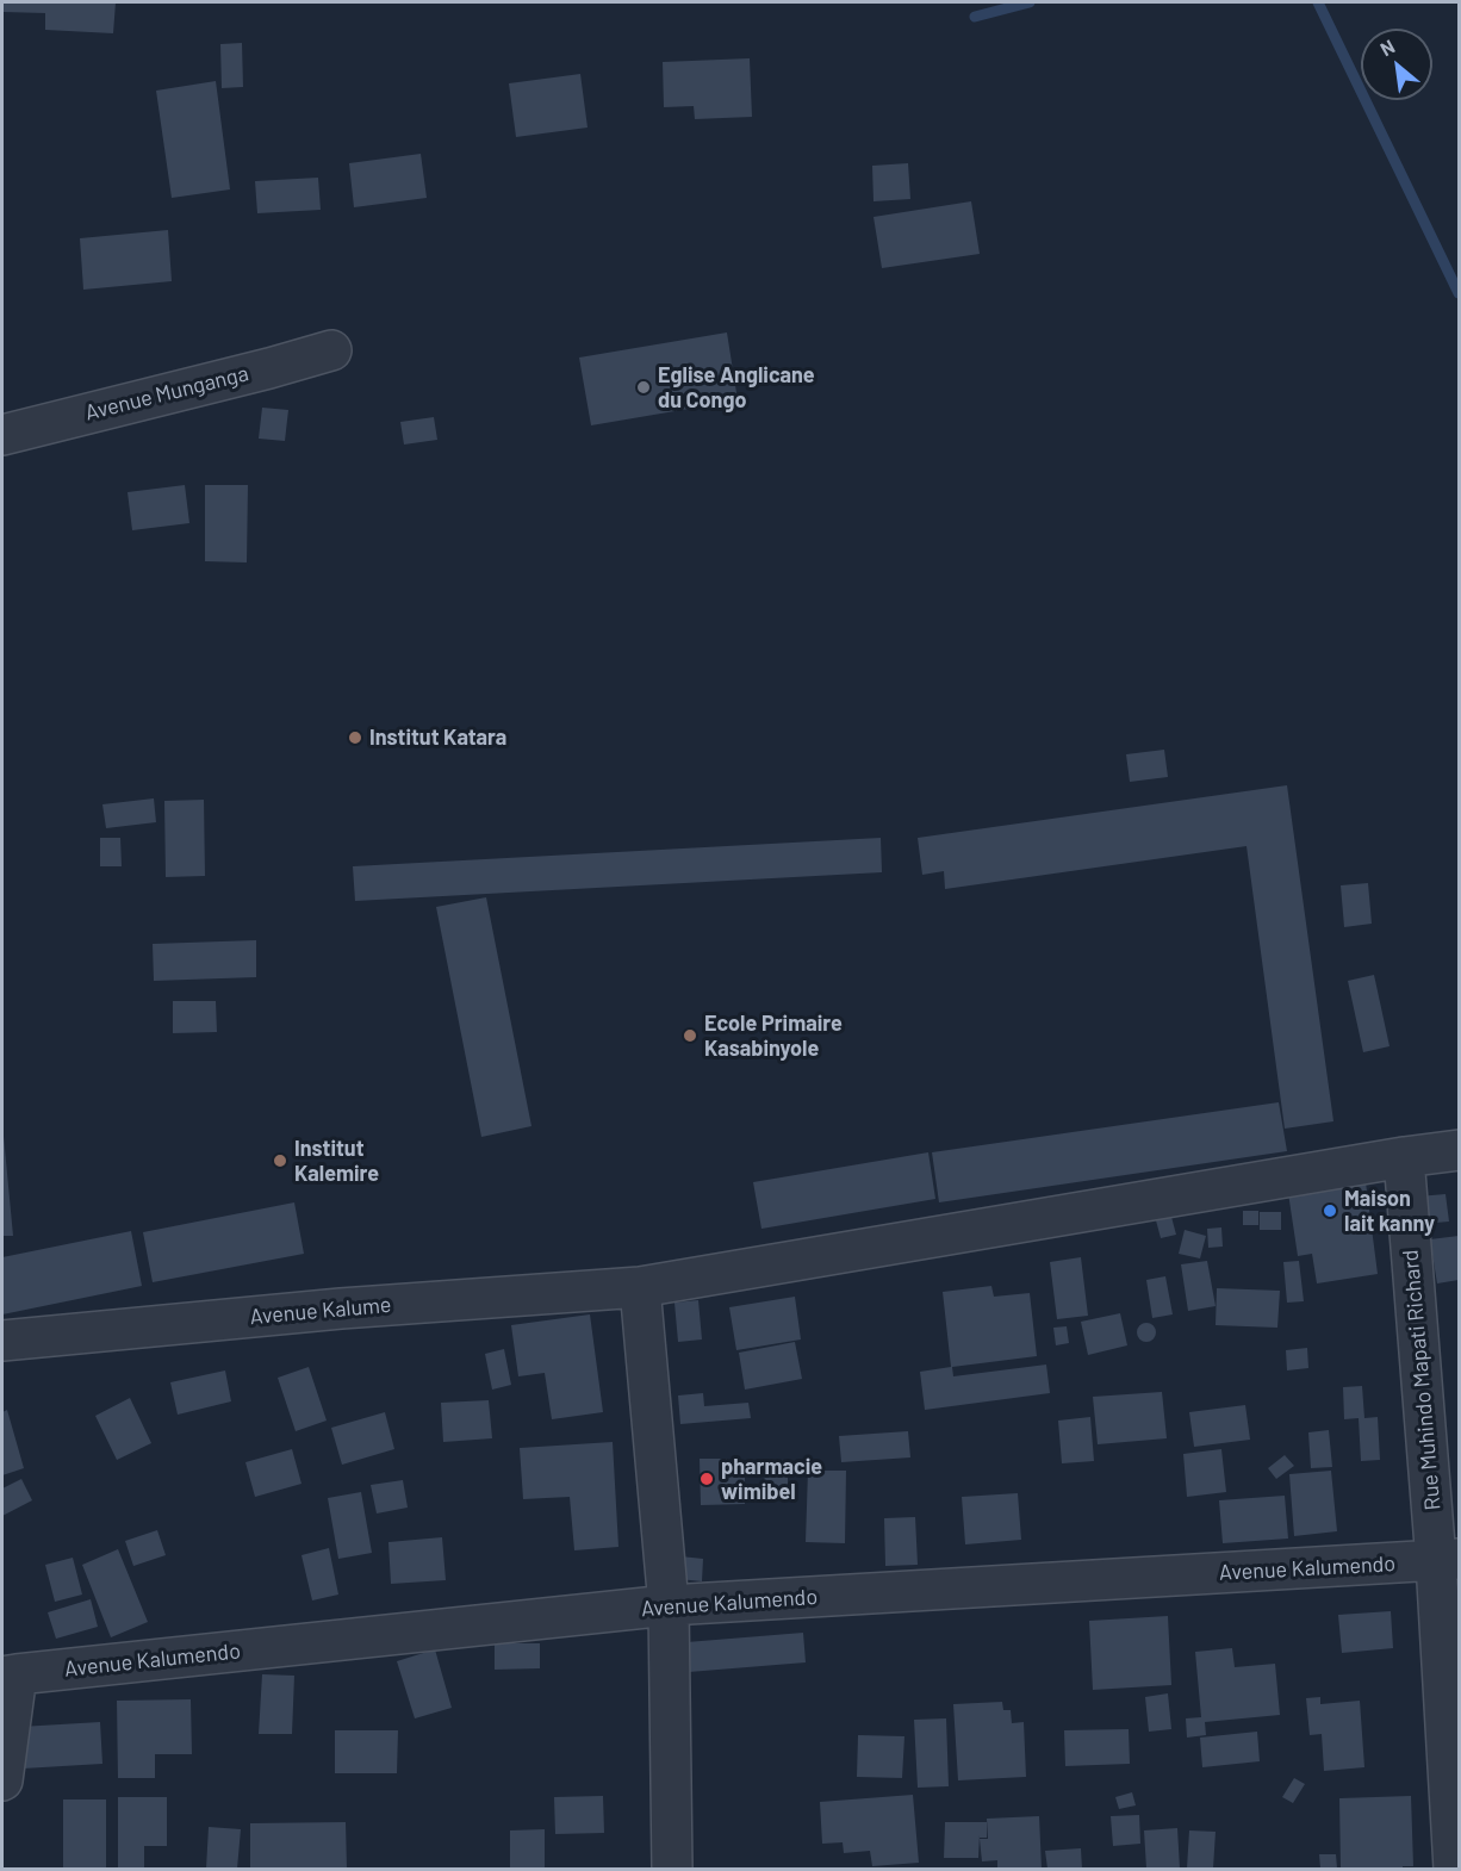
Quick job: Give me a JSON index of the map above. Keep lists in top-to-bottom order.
{
  "streets": {
    "street": [
      "Avenue Munganga",
      "Avenue Kalume",
      "Rue Muhindo Mapati Richard",
      "Avenue Kalumendo"
    ]
  },
  "crossings": [
    ["Avenue Kalume", "Rue Muhindo Mapati Richard"],
    ["Rue Muhindo Mapati Richard", "Avenue Kalumendo"]
  ],
  "places": [
    "Eglise Anglicane du Congo",
    "Institut Katara",
    "Ecole Primaire Kasabinyole",
    "Institut Kalemire",
    "Maison lait kanny",
    "pharmacie wimibel"
  ],
  "north": "top left"
}
